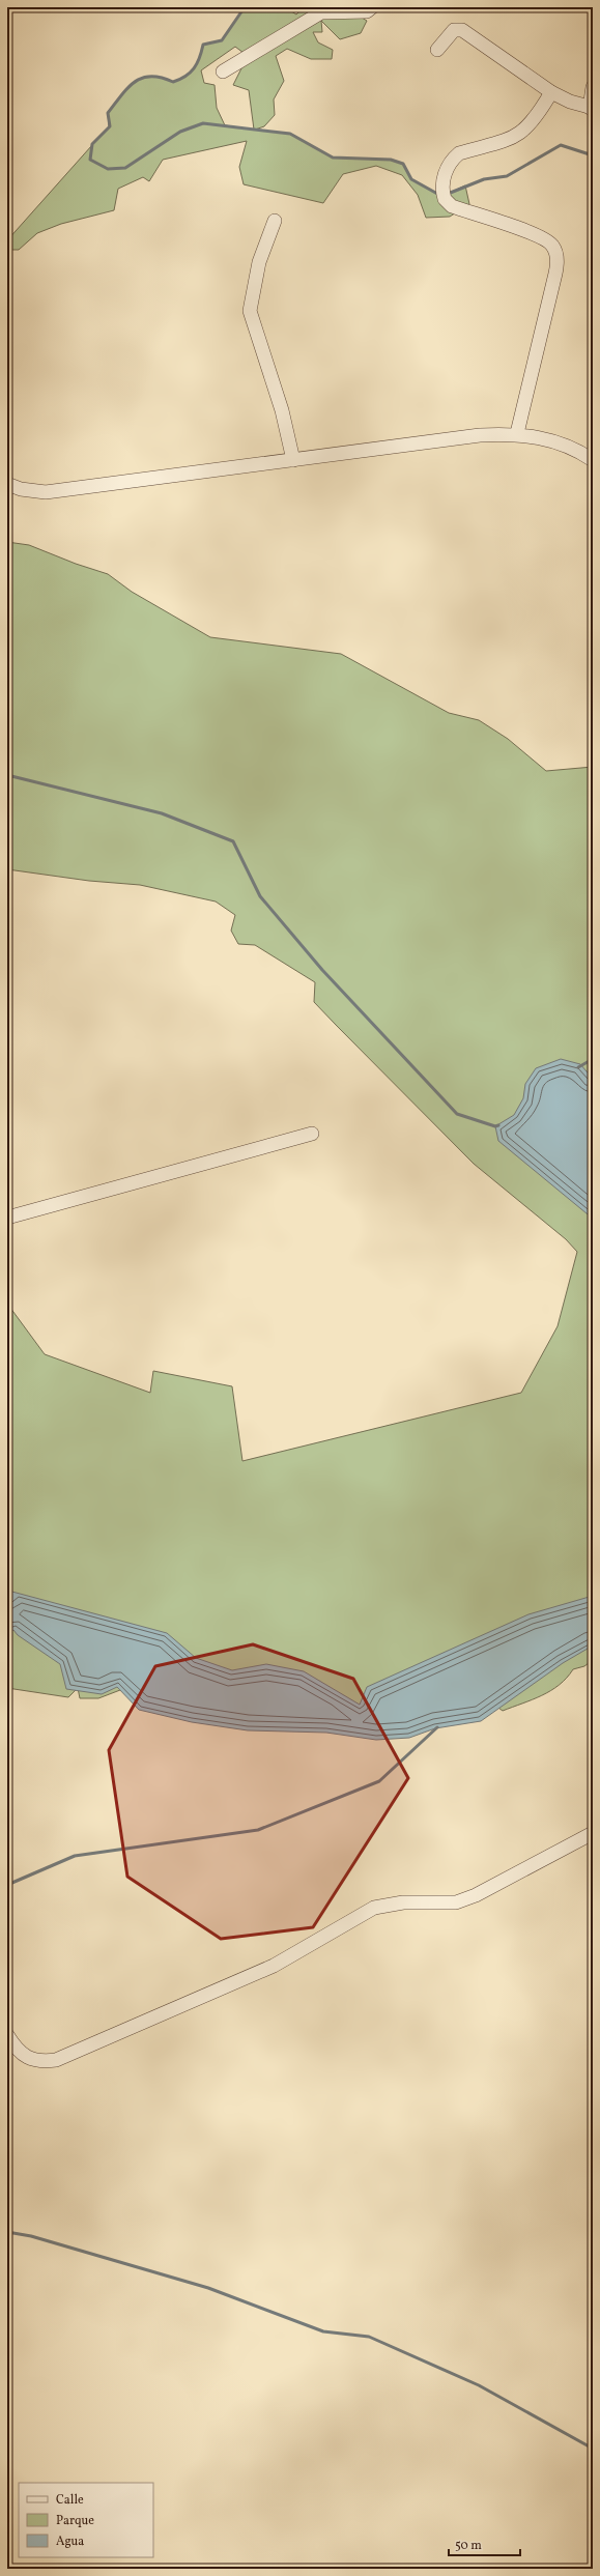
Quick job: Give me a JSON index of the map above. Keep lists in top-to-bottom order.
{
  "legend": ["Calle", "Parque", "Agua"],
  "scale_bar": "50 m"
}
